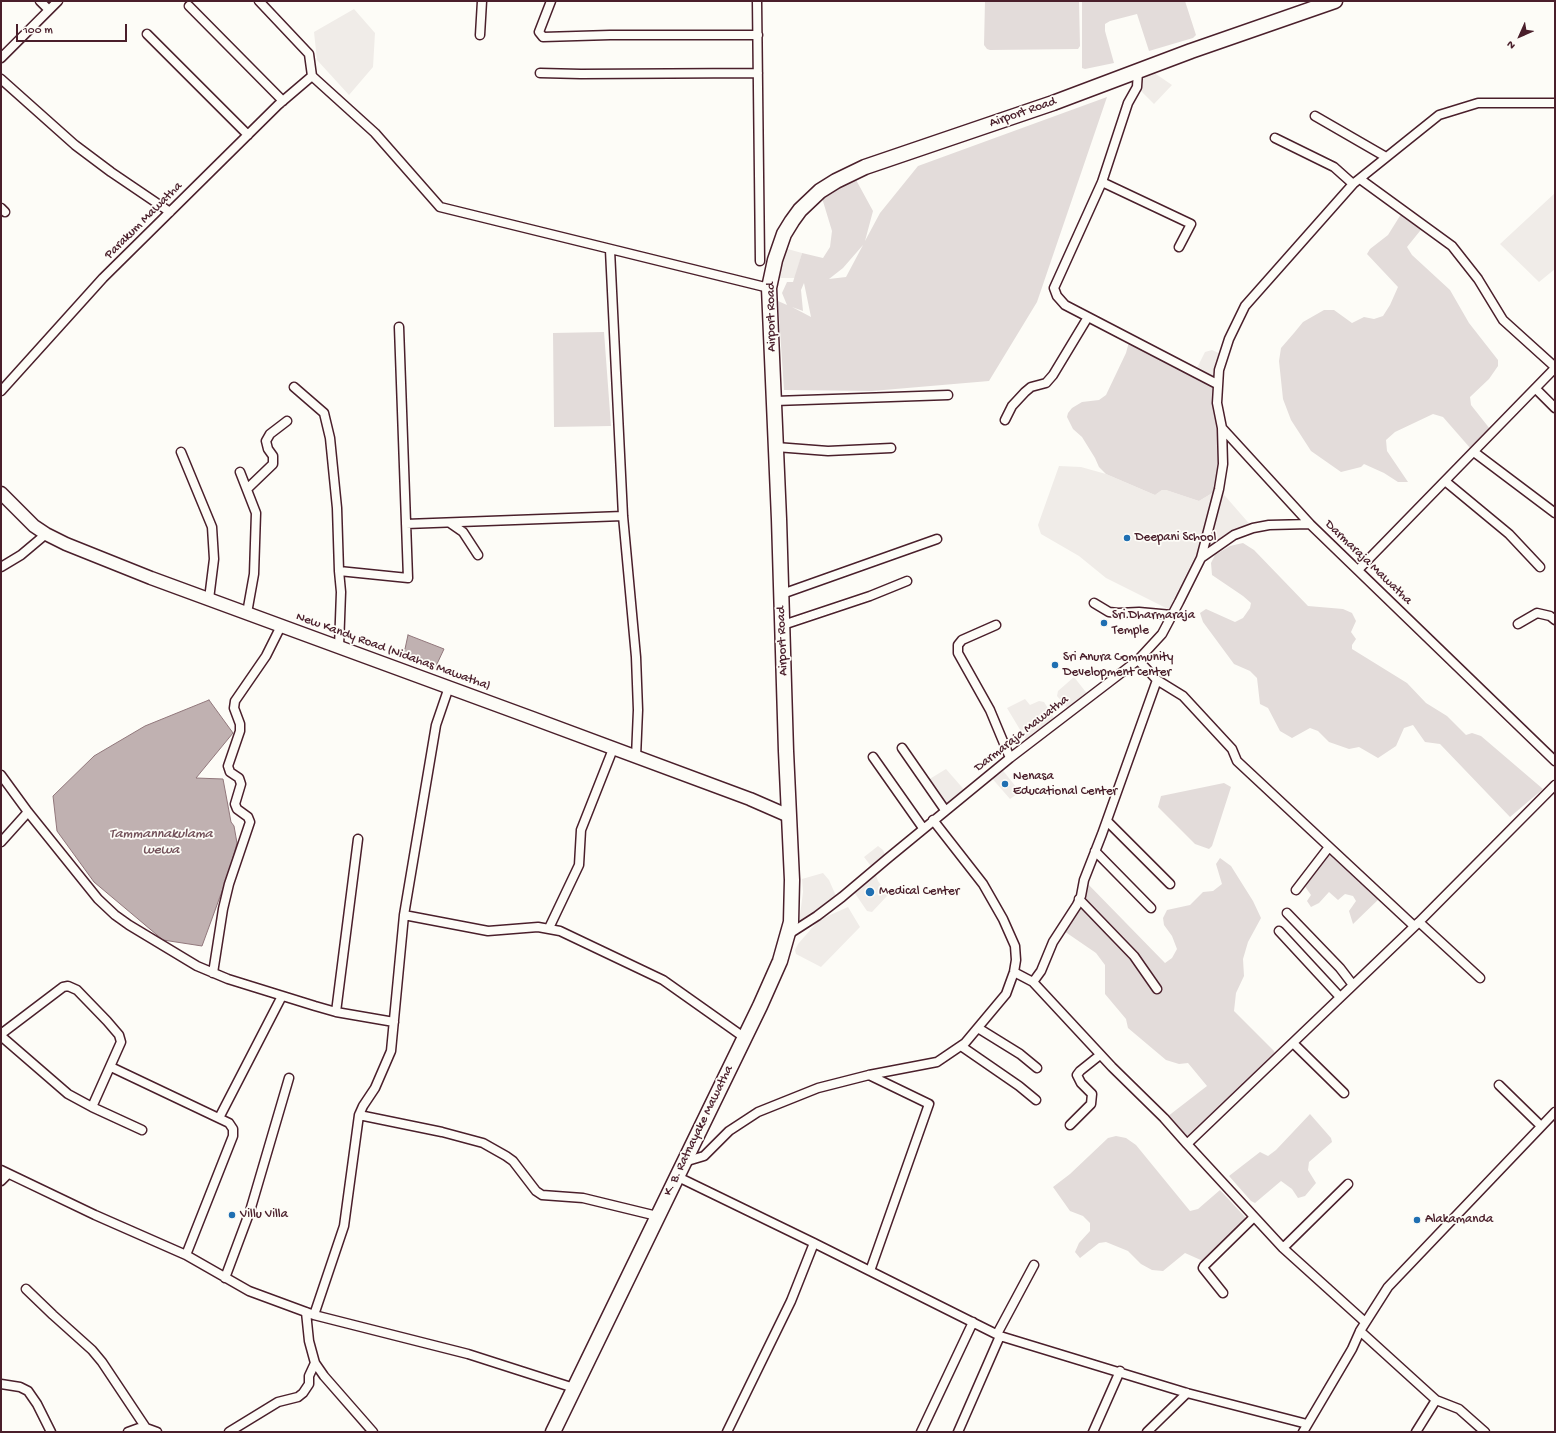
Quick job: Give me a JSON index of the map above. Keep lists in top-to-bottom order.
{
  "streets": {
    "highway": ["Airport Road", "K. B. Ratnayake Mawatha"],
    "main road": ["New Kandy Road (Nidahas Mawatha)"],
    "street": ["Parakum Mawatha", "Darmaraja Mawatha"]
  },
  "crossings": [
    ["Airport Road", "New Kandy Road (Nidahas Mawatha)"],
    ["Airport Road", "K. B. Ratnayake Mawatha"],
    ["Darmaraja Mawatha", "K. B. Ratnayake Mawatha"],
    ["New Kandy Road (Nidahas Mawatha)", "K. B. Ratnayake Mawatha"]
  ],
  "water": ["Tammannakulama wewa"],
  "places": [
    "Deepani School",
    "Sri Dharmaraja Temple",
    "Sri Anura Community Development center",
    "Nenasa Educational Center",
    "Medical Center",
    "Villu Villa",
    "Alakamanda"
  ],
  "scale_bar": "100 m",
  "north": "bottom left"
}
